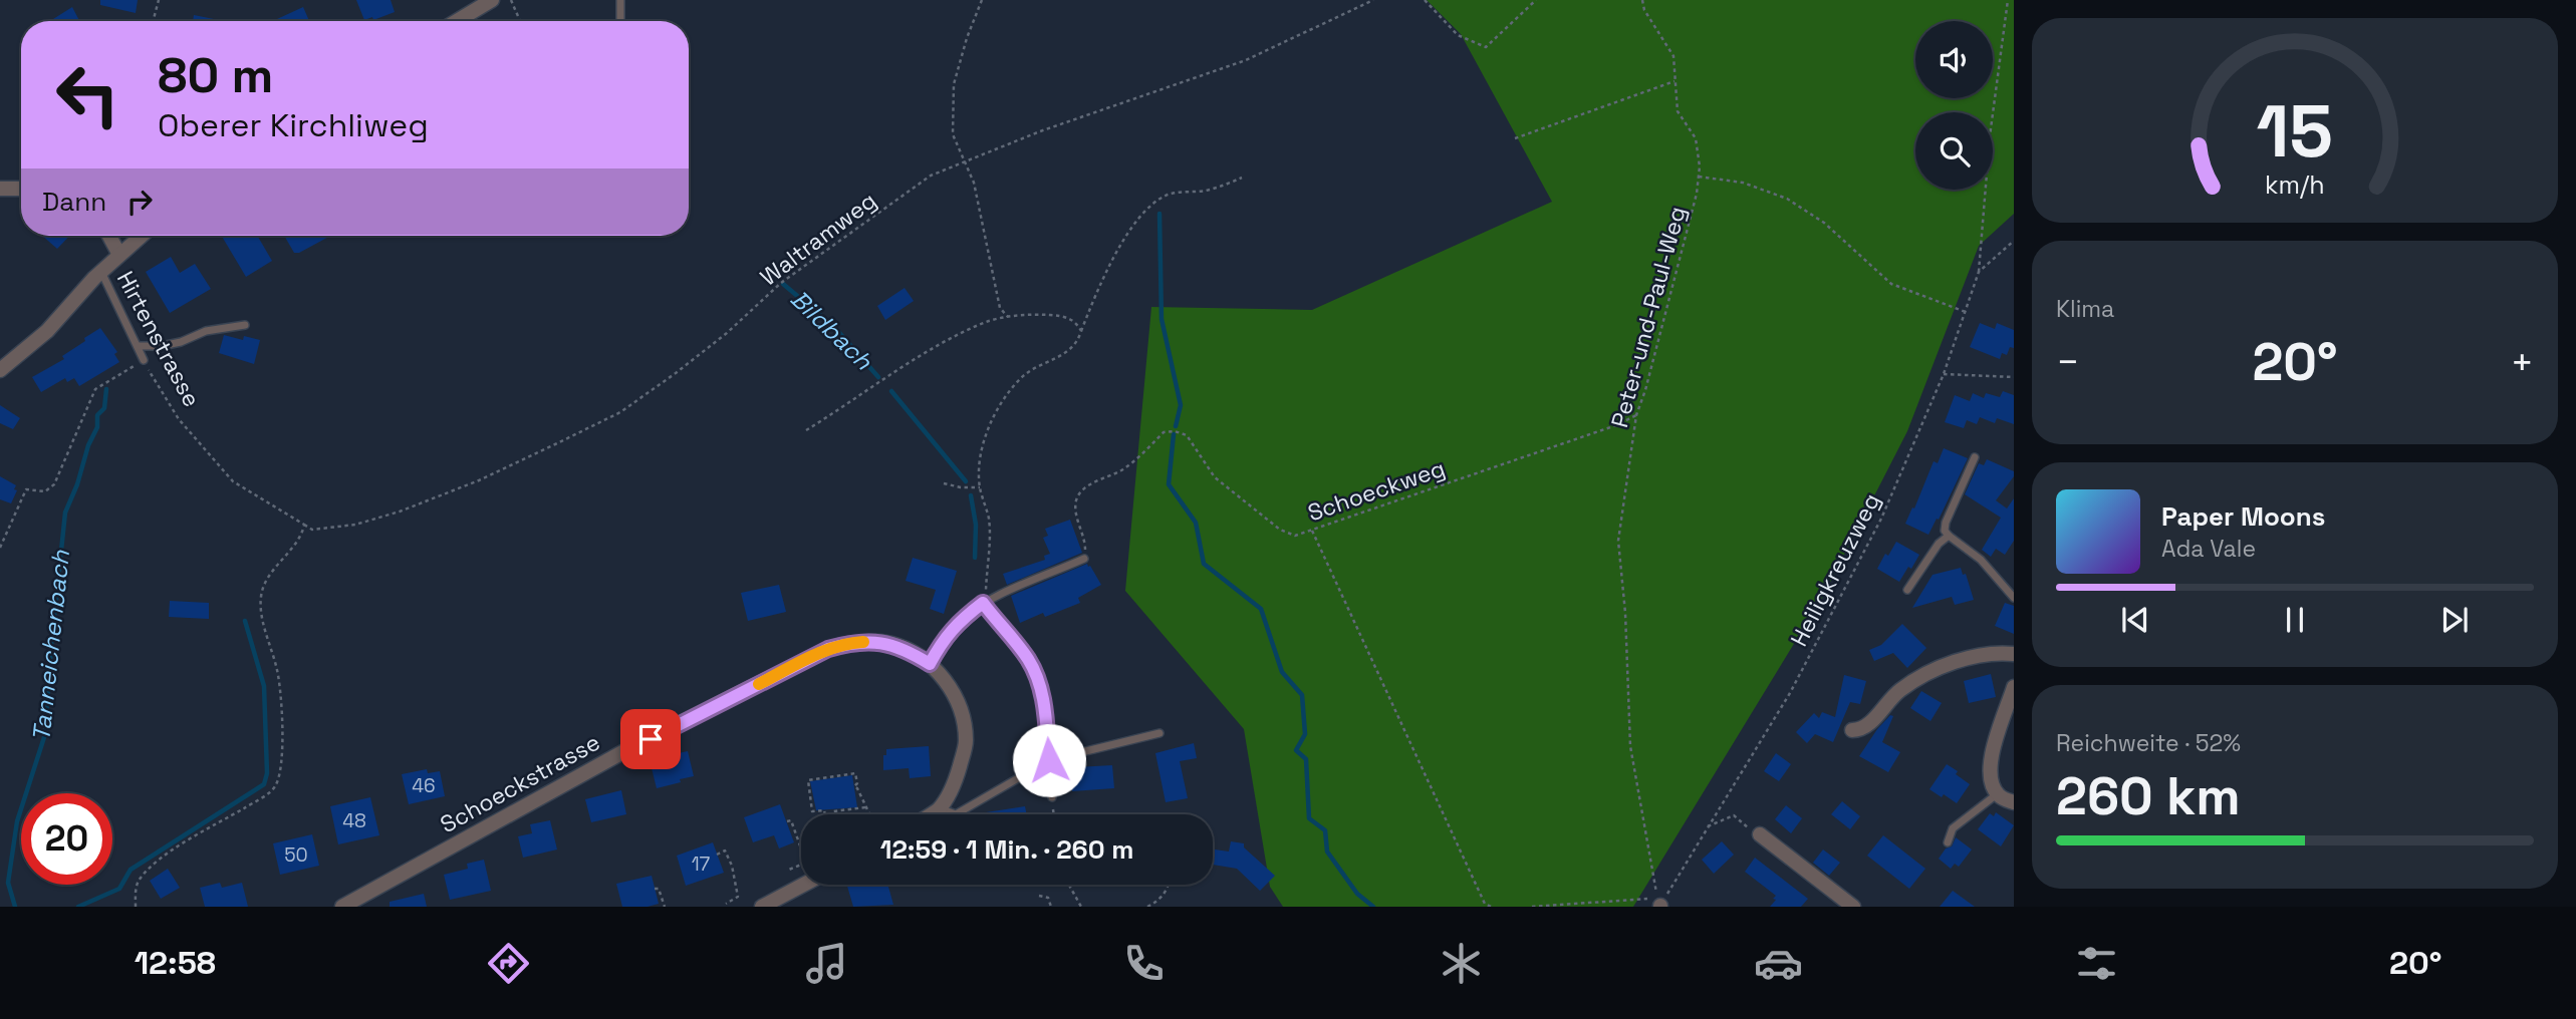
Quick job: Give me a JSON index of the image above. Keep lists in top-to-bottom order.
{
  "streets": {
    "street": ["Schoeckstrasse"],
    "lane": ["Hirtenstrasse"],
    "path": [
      "Waltramweg",
      "Peter-und-Paul-Weg",
      "Schoeckweg",
      "Heiligkreuzweg"
    ]
  },
  "crossings": [
    ["Waltramweg", "Hirtenstrasse"],
    ["Peter-und-Paul-Weg", "Schoeckweg"],
    ["Peter-und-Paul-Weg", "Heiligkreuzweg"]
  ],
  "water": ["Bildbach", "Tanneichenbach"],
  "house_numbers": [
    "46",
    "48",
    "50",
    "17"
  ],
  "page": {
    "turn": ["80 m", "Oberer Kirchliweg"],
    "then": "Dann",
    "tile": [
      "Klima",
      ["Reichweite · 52%", "260 km"]
    ],
    "heat": ["−", "20°", "+"],
    "song": ["Paper Moons", "Ada Vale"],
    "limit": "20",
    "trip": "12:59 · 1 Min. · 260 m",
    "tabs": ["12:58", "20°"],
    "gauge": ["15", "km/h"]
  }
}
